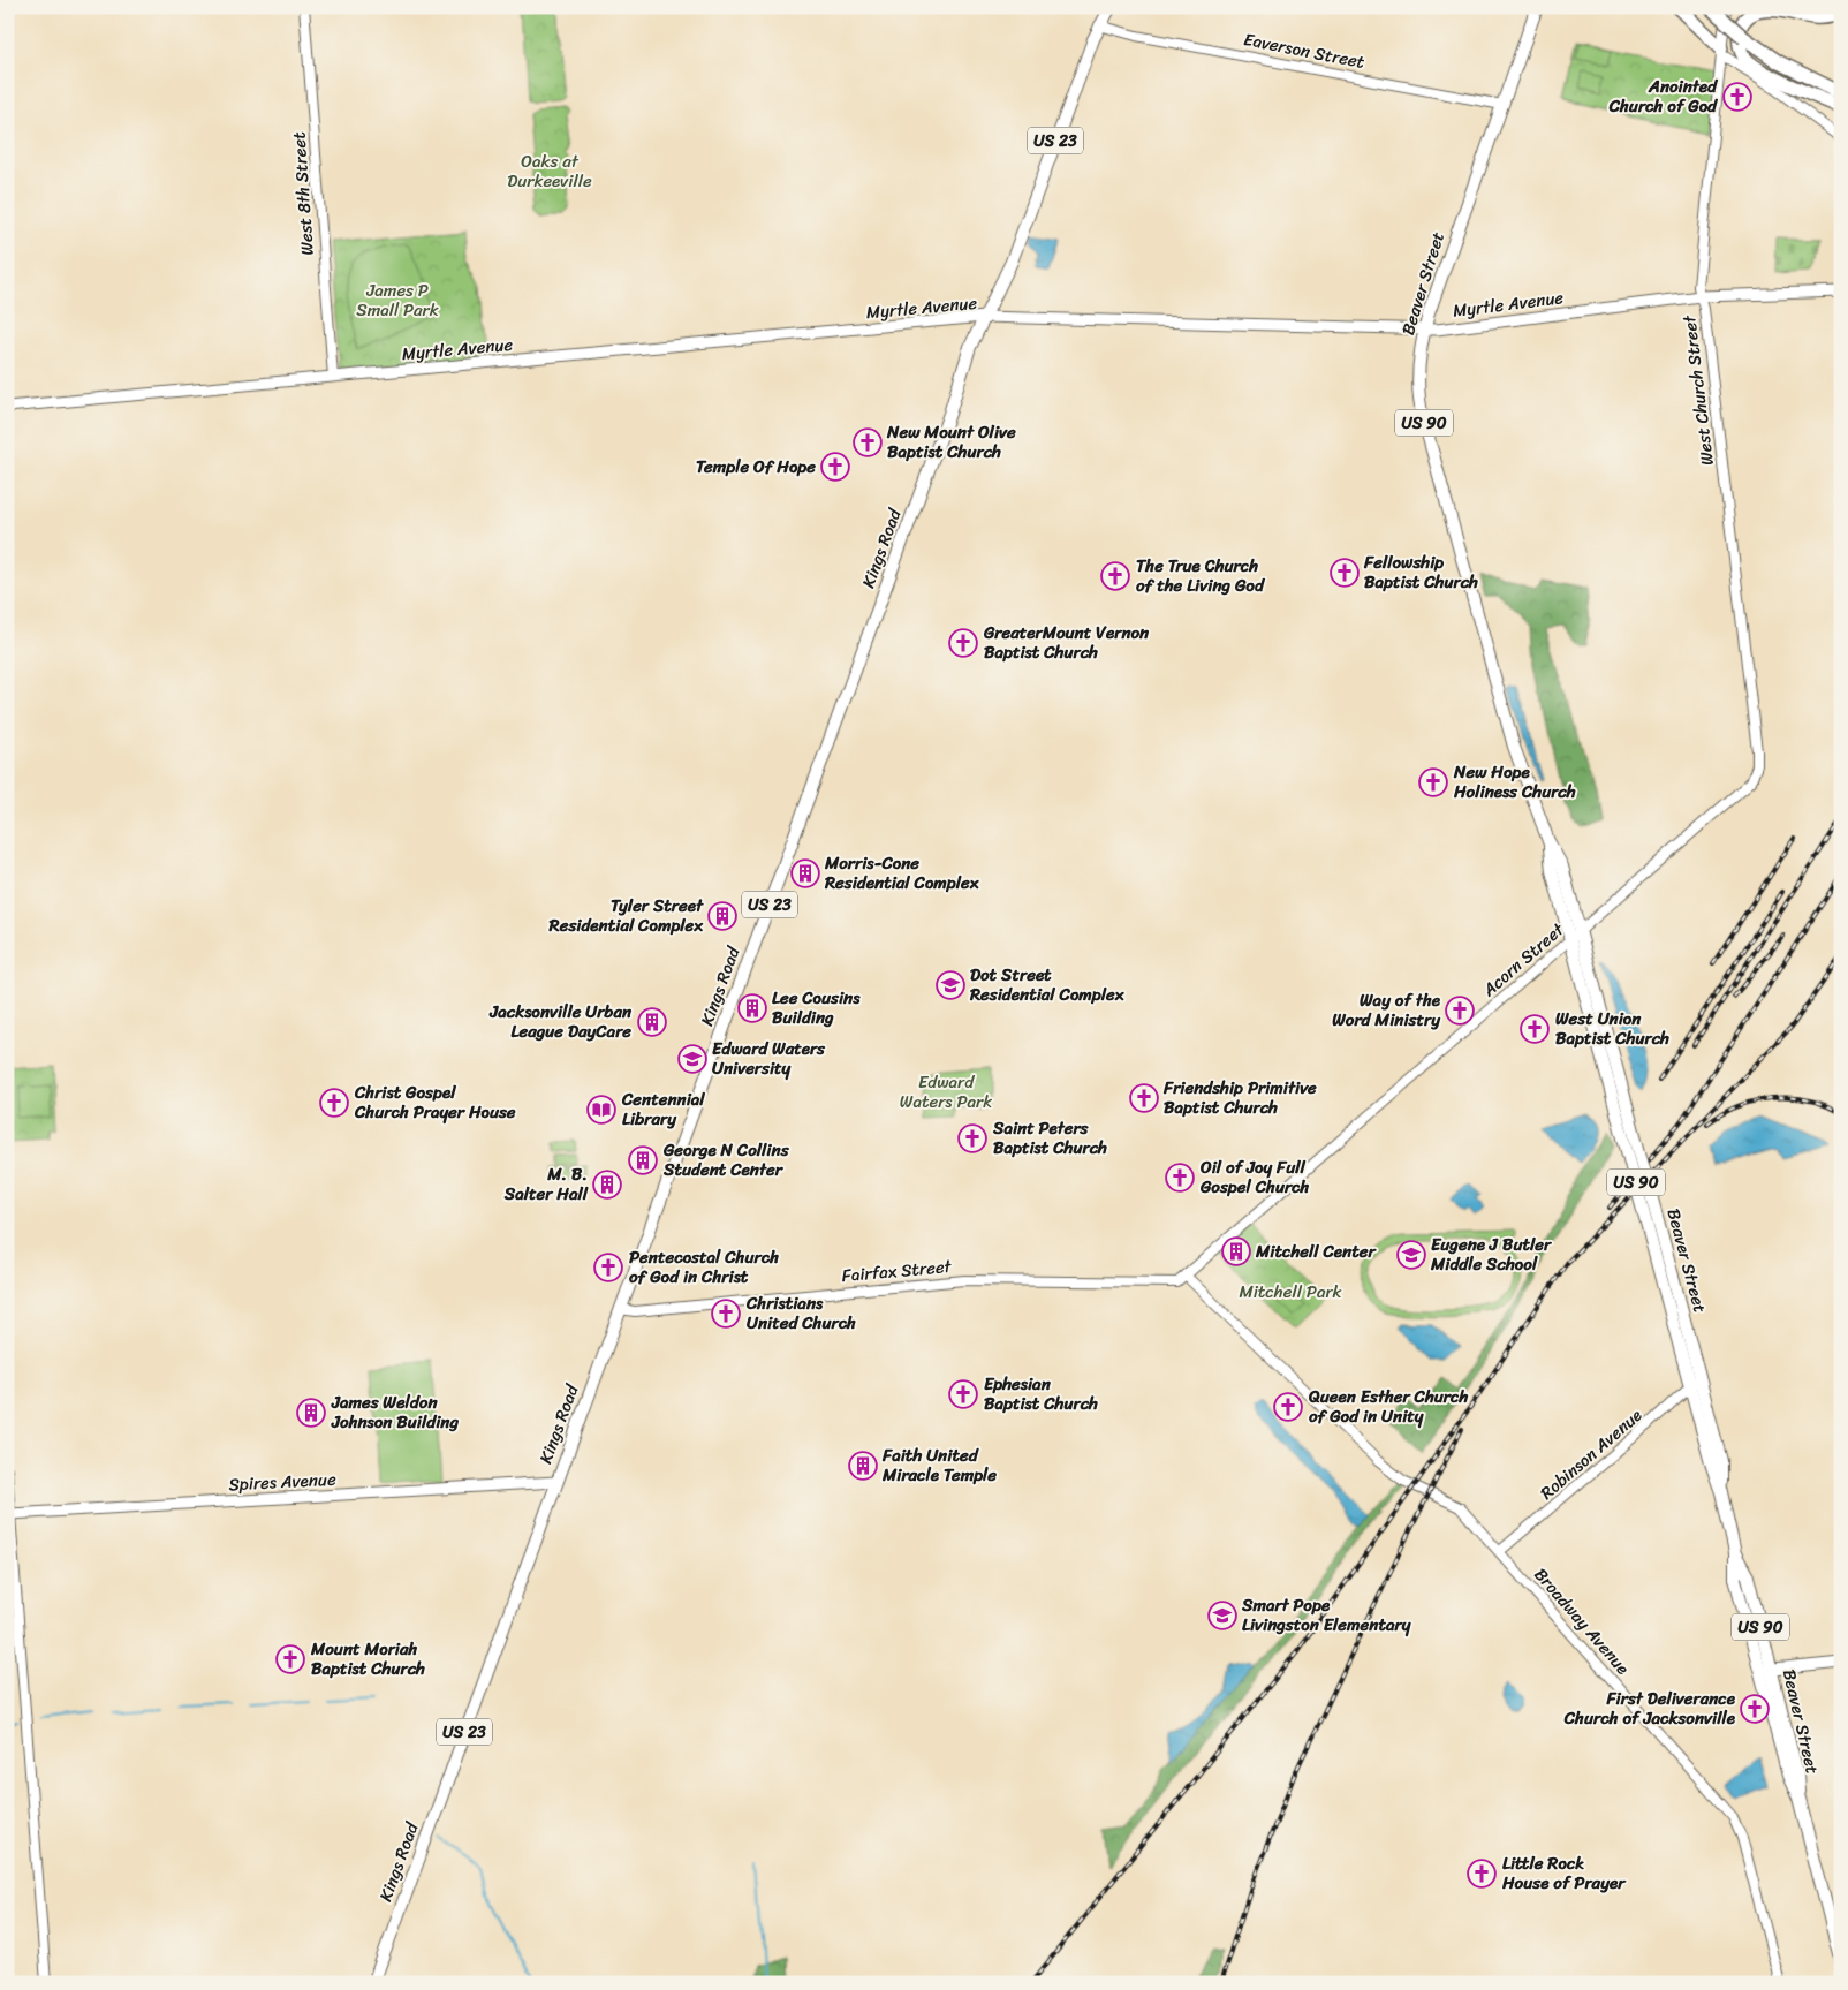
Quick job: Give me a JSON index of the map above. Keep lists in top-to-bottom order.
{
  "streets": {
    "main road": [
      "US 23",
      "Beaver Street",
      "Myrtle Avenue",
      "US 90",
      "Kings Road",
      "Spires Avenue"
    ],
    "street": [
      "Eaverson Street",
      "West 8th Street",
      "West Church Street",
      "Acorn Street",
      "Fairfax Street",
      "Robinson Avenue",
      "Broadway Avenue"
    ]
  },
  "crossings": [
    ["Eaverson Street", "Beaver Street"],
    ["Eaverson Street", "Kings Road"],
    ["West 8th Street", "Myrtle Avenue"],
    ["Beaver Street", "Myrtle Avenue"],
    ["Beaver Street", "Acorn Street"],
    ["Beaver Street", "Robinson Avenue"],
    ["Myrtle Avenue", "West Church Street"],
    ["Myrtle Avenue", "Kings Road"],
    ["West Church Street", "Acorn Street"],
    ["Kings Road", "Fairfax Street"],
    ["Kings Road", "Spires Avenue"],
    ["Acorn Street", "Fairfax Street"],
    ["Acorn Street", "Broadway Avenue"],
    ["Robinson Avenue", "Broadway Avenue"]
  ],
  "parks": [
    "Oaks at Durkeeville",
    "James P Small Park",
    "Edward Waters Park",
    "Mitchell Park"
  ],
  "places": {
    "church": [
      "Anointed Church of God",
      "New Mount Olive Baptist Church",
      "Temple Of Hope",
      "Fellowship Baptist Church",
      "The True Church of the Living God",
      "GreaterMount Vernon Baptist Church",
      "New Hope Holiness Church",
      "Way of the Word Ministry",
      "West Union Baptist Church",
      "Friendship Primitive Baptist Church",
      "Christ Gospel Church Prayer House",
      "Saint Peters Baptist Church",
      "Oil of Joy Full Gospel Church",
      "Pentecostal Church of God in Christ",
      "Christians United Church",
      "Ephesian Baptist Church",
      "Queen Esther Church of God in Unity",
      "Mount Moriah Baptist Church",
      "First Deliverance Church of Jacksonville",
      "Little Rock House of Prayer"
    ],
    "building": [
      "Morris-Cone Residential Complex",
      "Tyler Street Residential Complex",
      "Lee Cousins Building",
      "Jacksonville Urban League DayCare",
      "George N Collins Student Center",
      "M. B. Salter Hall",
      "Mitchell Center",
      "James Weldon Johnson Building",
      "Faith United Miracle Temple"
    ],
    "school or university": [
      "Dot Street Residential Complex",
      "Edward Waters University",
      "Eugene J Butler Middle School",
      "Smart Pope Livingston Elementary"
    ],
    "library": ["Centennial Library"]
  }
}
